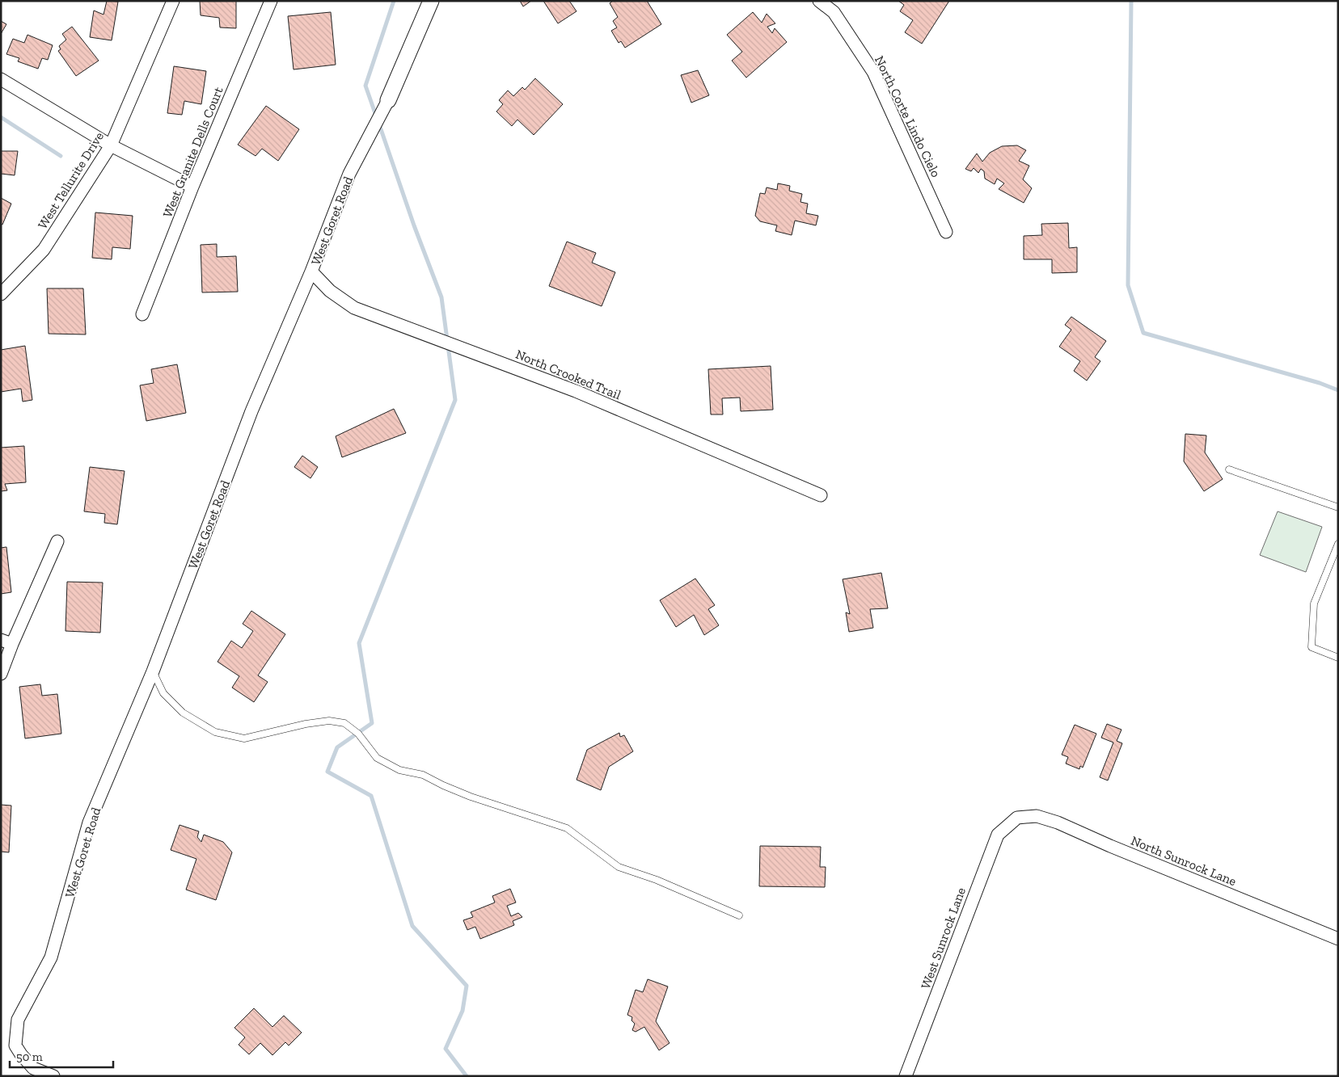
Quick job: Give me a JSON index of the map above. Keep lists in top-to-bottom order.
{
  "streets": {
    "street": [
      "North Corte Lindo Cielo",
      "West Granite Dells Court",
      "West Tellurite Drive",
      "West Goret Road",
      "North Crooked Trail",
      "North Sunrock Lane",
      "West Sunrock Lane"
    ]
  },
  "crossings": [
    ["West Goret Road", "North Crooked Trail"],
    ["North Sunrock Lane", "West Sunrock Lane"]
  ],
  "scale_bar": "50 m"
}
